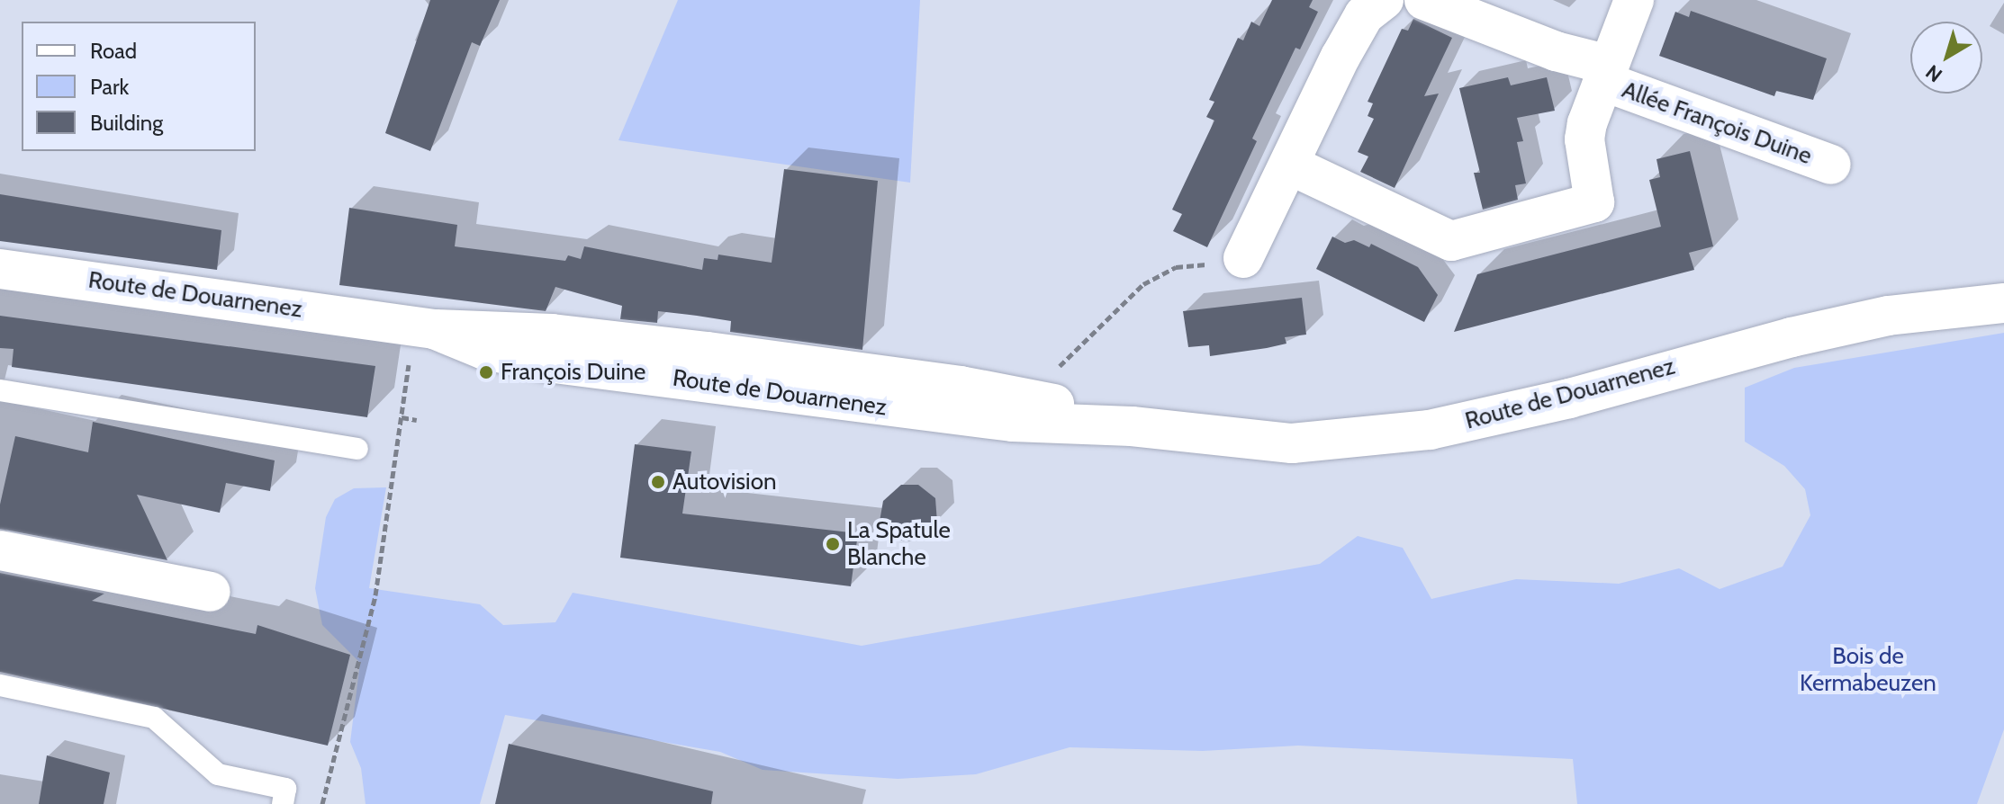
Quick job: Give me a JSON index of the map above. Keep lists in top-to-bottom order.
{
  "streets": {
    "main road": ["Allée François Duine", "Route de Douarnenez"]
  },
  "parks": ["Bois de Kermabeuzen"],
  "places": ["François Duine", "Autovision", "La Spatule Blanche"],
  "legend": ["Road", "Park", "Building"],
  "north": "bottom left"
}
